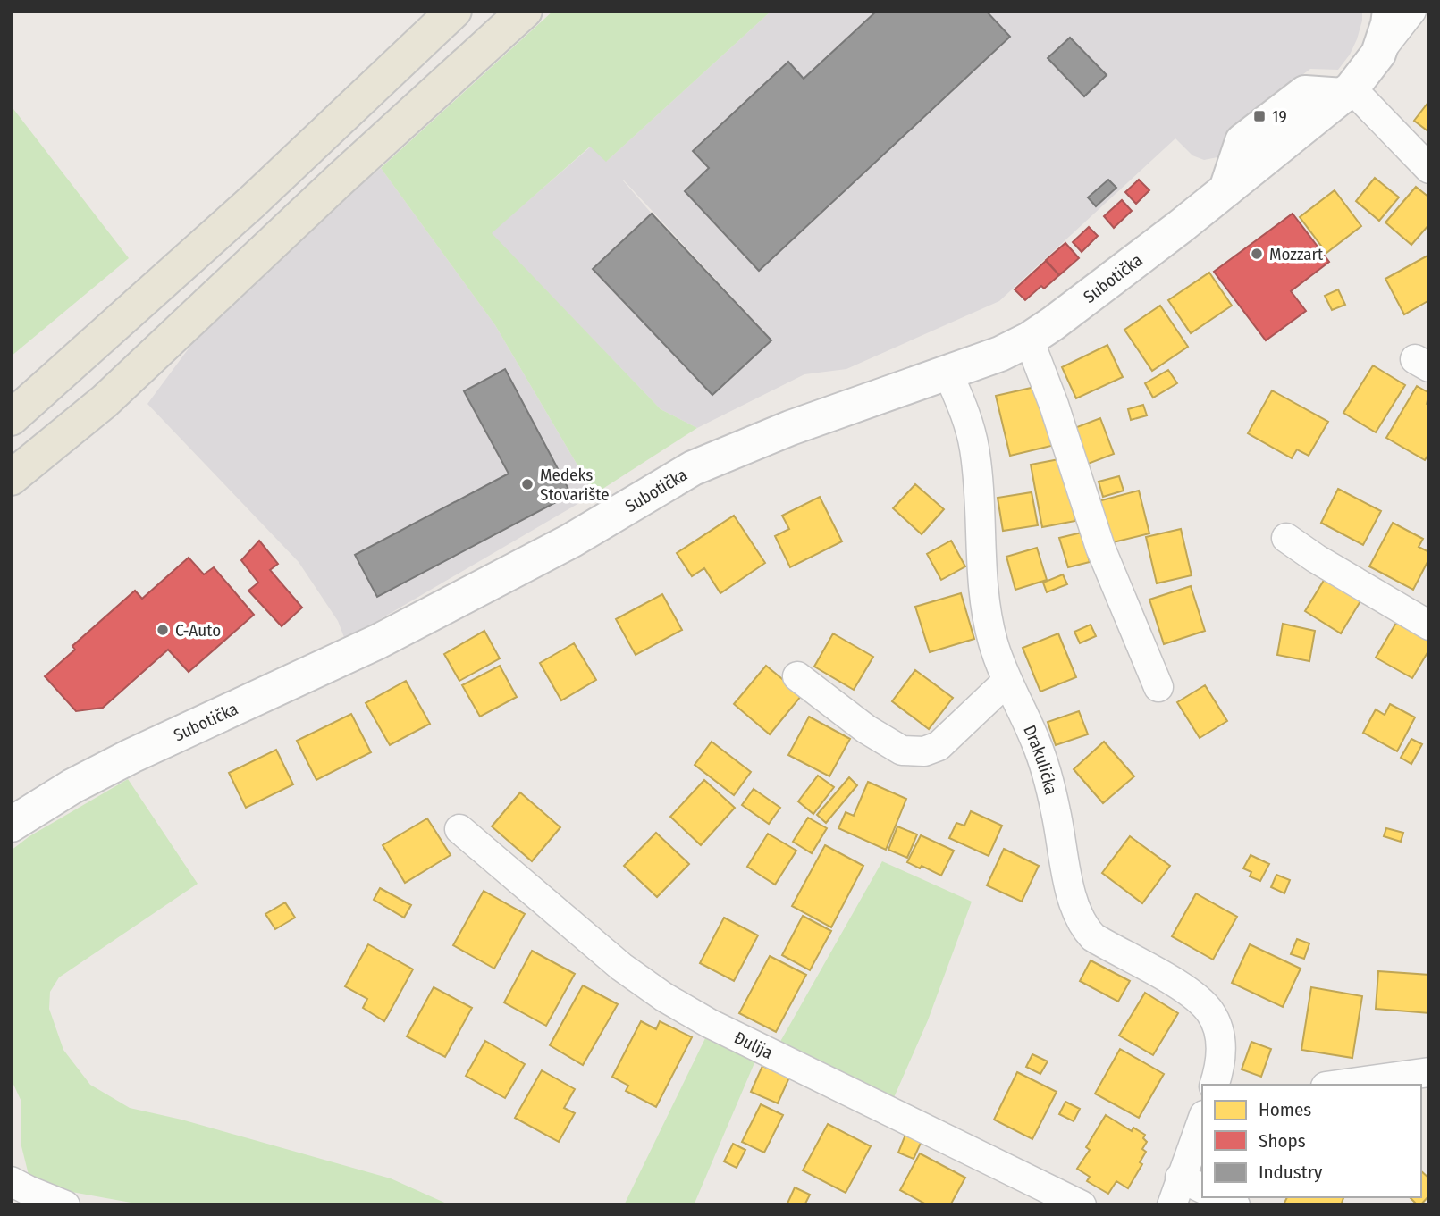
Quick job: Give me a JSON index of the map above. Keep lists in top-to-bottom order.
{
  "streets": {
    "street": ["Subotička", "Drakulićka", "Đulija"]
  },
  "crossings": [
    ["Subotička", "Drakulićka"]
  ],
  "places": {
    "transit": ["19"],
    "other": ["Mozzart", "Medeks Stovarište", "C-Auto"]
  },
  "legend": ["Homes", "Shops", "Industry"]
}
